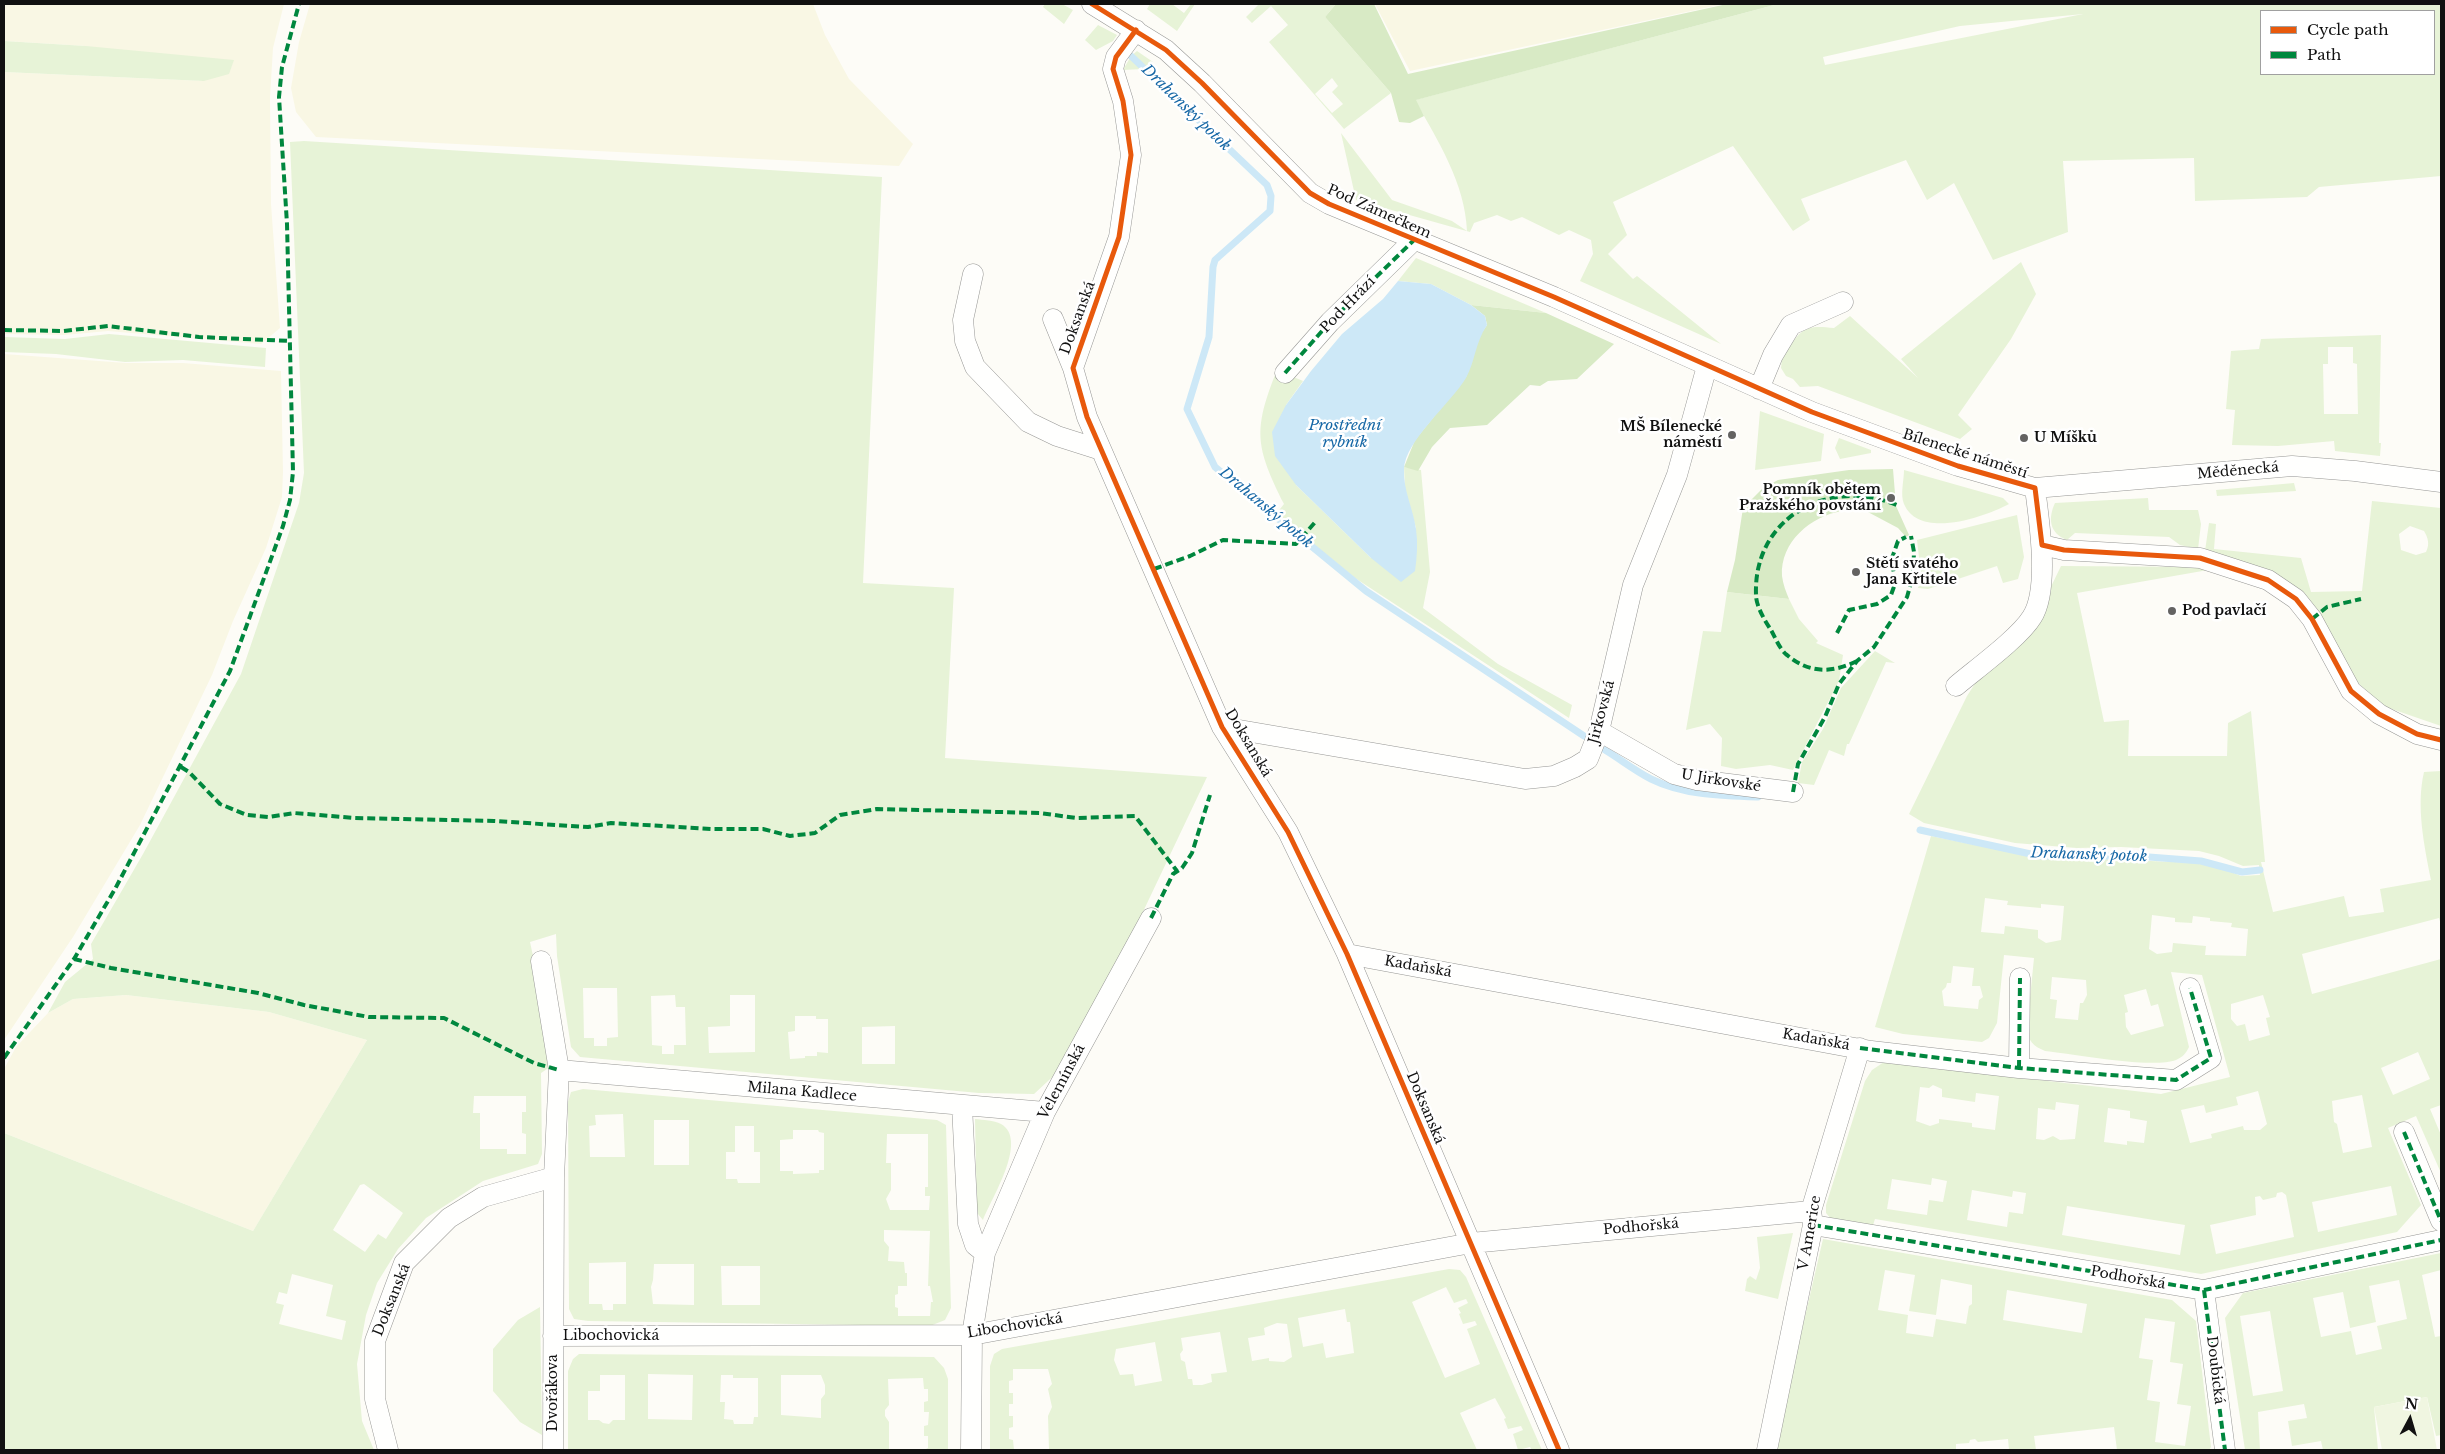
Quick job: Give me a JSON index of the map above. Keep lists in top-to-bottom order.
{
  "streets": {
    "street": [
      "Pod Zámečkem",
      "Pod Hrází",
      "Doksanská",
      "Bílenecké náměstí",
      "Měděnecká",
      "Jirkovská",
      "U Jirkovské",
      "Kadaňská",
      "Velemínská",
      "Milana Kadlece",
      "Podhořská",
      "V Americe",
      "Libochovická",
      "Doubická",
      "Dvořákova"
    ]
  },
  "crossings": [
    ["Pod Zámečkem", "Pod Hrází"],
    ["Pod Zámečkem", "Doksanská"],
    ["Pod Zámečkem", "Bílenecké náměstí"],
    ["Pod Zámečkem", "Jirkovská"],
    ["Doksanská", "Jirkovská"],
    ["Doksanská", "Kadaňská"],
    ["Doksanská", "Podhořská"],
    ["Doksanská", "Libochovická"],
    ["Doksanská", "Dvořákova"],
    ["Bílenecké náměstí", "Měděnecká"],
    ["Bílenecké náměstí", "Jirkovská"],
    ["Jirkovská", "U Jirkovské"],
    ["Kadaňská", "V Americe"],
    ["Velemínská", "Milana Kadlece"],
    ["Velemínská", "Libochovická"],
    ["Milana Kadlece", "Dvořákova"],
    ["Podhořská", "V Americe"],
    ["Podhořská", "Libochovická"],
    ["Podhořská", "Doubická"],
    ["Libochovická", "Dvořákova"]
  ],
  "water": ["Drahanský potok", "Prostřední rybník"],
  "places": [
    "MŠ Bílenecké náměstí",
    "U Míšků",
    "Pomník obětem Pražského povstání",
    "Stětí svatého Jana Křtitele",
    "Pod pavlačí"
  ],
  "legend": ["Cycle path", "Path"],
  "north": "top"
}
